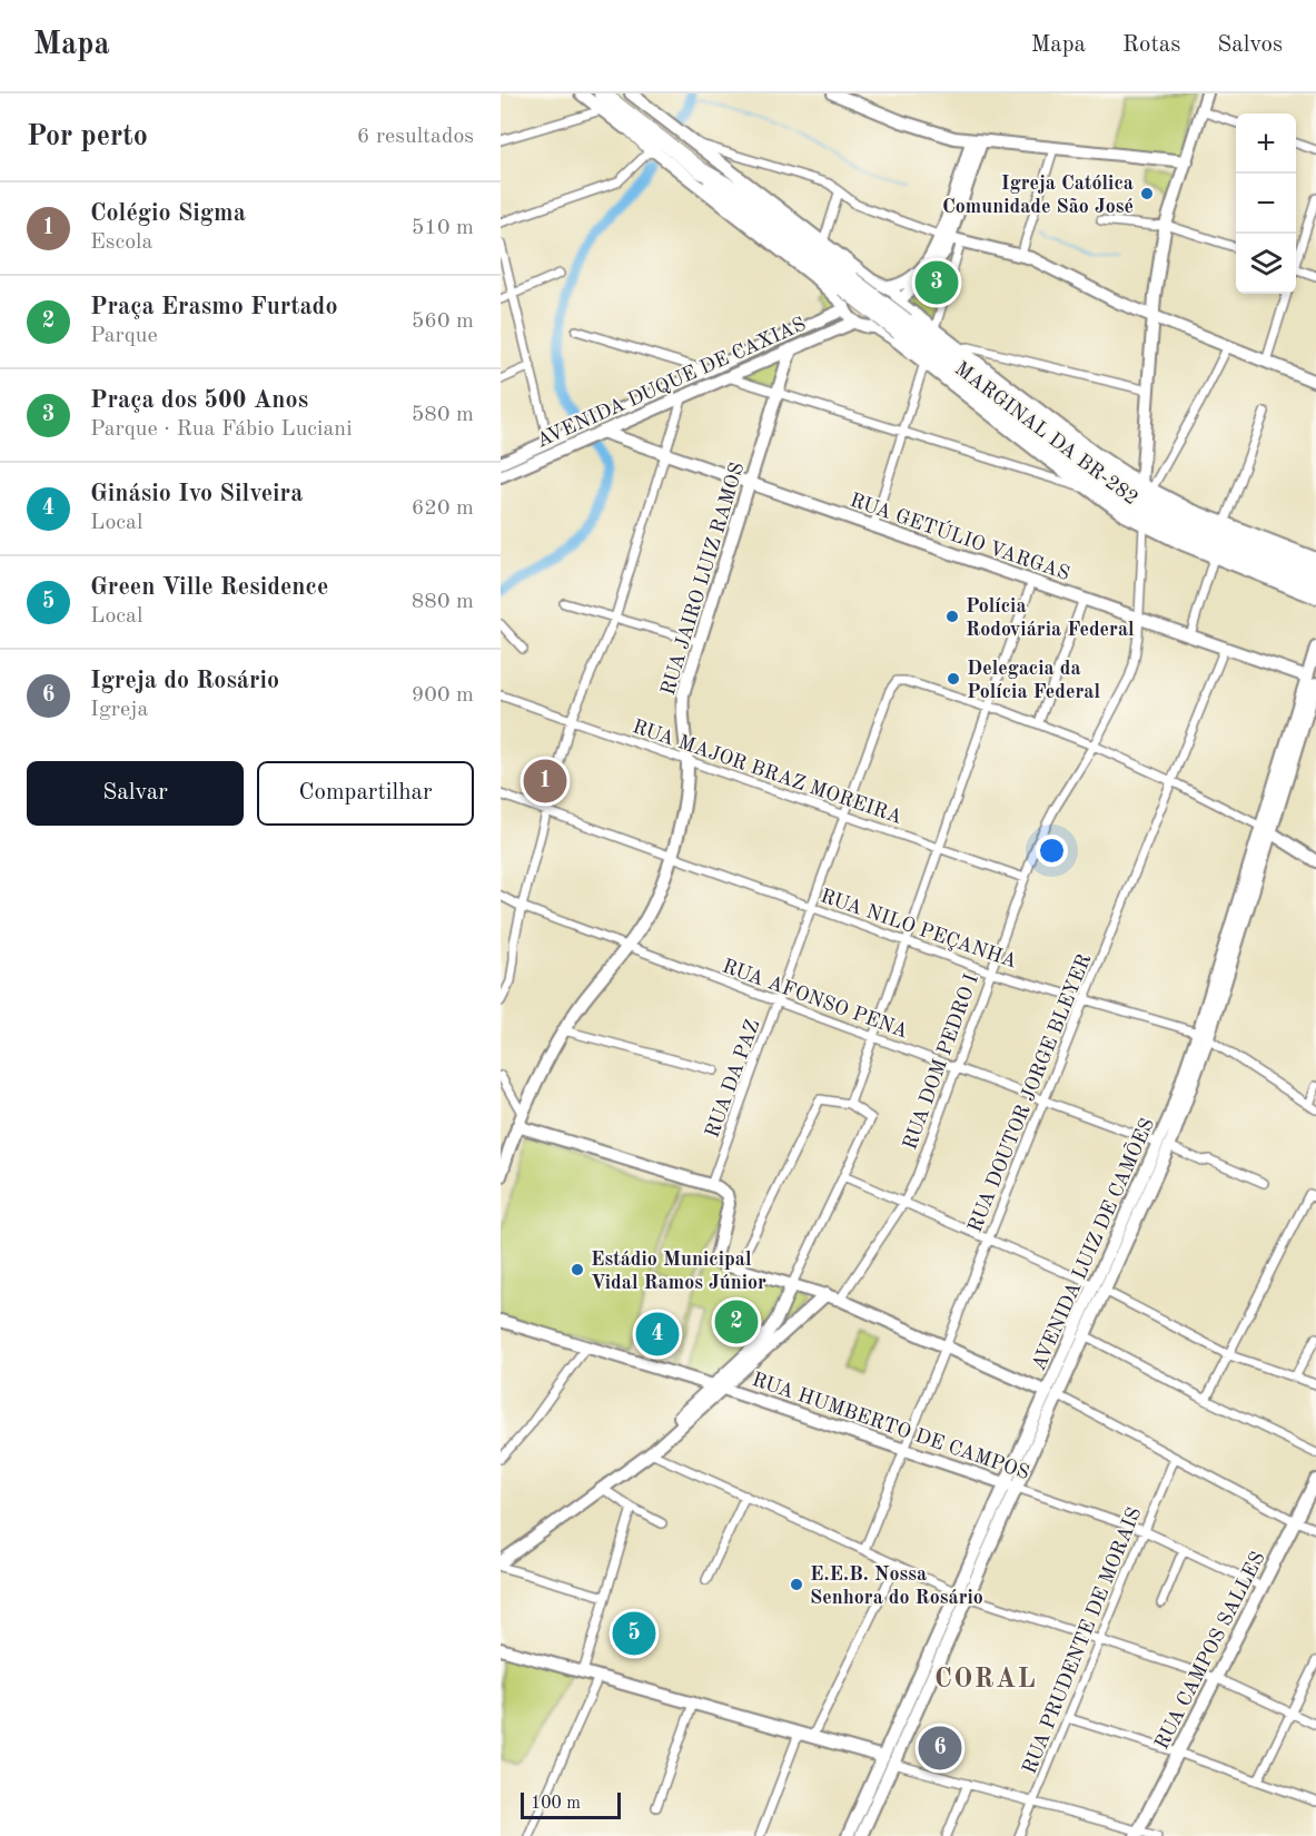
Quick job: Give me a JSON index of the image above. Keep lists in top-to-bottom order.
{
  "streets": {
    "main road": [
      "AVENIDA DUQUE DE CAXIAS",
      "MARGINAL DA BR-282",
      "RUA GETÚLIO VARGAS",
      "RUA JAIRO LUIZ RAMOS",
      "AVENIDA LUIZ DE CAMÕES",
      "RUA HUMBERTO DE CAMPOS",
      "RUA CAMPOS SALLES"
    ],
    "street": [
      "RUA MAJOR BRAZ MOREIRA",
      "RUA NILO PEÇANHA",
      "RUA AFONSO PENA",
      "RUA DOM PEDRO I",
      "RUA DA PAZ",
      "RUA DOUTOR JORGE BLEYER",
      "RUA PRUDENTE DE MORAIS"
    ]
  },
  "crossings": [
    ["AVENIDA DUQUE DE CAXIAS", "MARGINAL DA BR-282"],
    ["AVENIDA DUQUE DE CAXIAS", "RUA GETÚLIO VARGAS"],
    ["AVENIDA DUQUE DE CAXIAS", "RUA JAIRO LUIZ RAMOS"],
    ["MARGINAL DA BR-282", "RUA DOM PEDRO I"],
    ["RUA GETÚLIO VARGAS", "RUA JAIRO LUIZ RAMOS"],
    ["RUA GETÚLIO VARGAS", "RUA DOM PEDRO I"],
    ["RUA GETÚLIO VARGAS", "RUA DOUTOR JORGE BLEYER"],
    ["RUA GETÚLIO VARGAS", "AVENIDA LUIZ DE CAMÕES"],
    ["RUA JAIRO LUIZ RAMOS", "RUA MAJOR BRAZ MOREIRA"],
    ["RUA JAIRO LUIZ RAMOS", "RUA NILO PEÇANHA"],
    ["RUA JAIRO LUIZ RAMOS", "RUA AFONSO PENA"],
    ["RUA MAJOR BRAZ MOREIRA", "RUA DOM PEDRO I"],
    ["RUA MAJOR BRAZ MOREIRA", "RUA DA PAZ"],
    ["RUA NILO PEÇANHA", "RUA DOM PEDRO I"],
    ["RUA NILO PEÇANHA", "RUA DA PAZ"],
    ["RUA NILO PEÇANHA", "RUA DOUTOR JORGE BLEYER"],
    ["RUA NILO PEÇANHA", "AVENIDA LUIZ DE CAMÕES"],
    ["RUA AFONSO PENA", "RUA DOM PEDRO I"],
    ["RUA AFONSO PENA", "RUA DA PAZ"],
    ["RUA AFONSO PENA", "RUA DOUTOR JORGE BLEYER"],
    ["RUA AFONSO PENA", "AVENIDA LUIZ DE CAMÕES"],
    ["RUA DOUTOR JORGE BLEYER", "RUA HUMBERTO DE CAMPOS"],
    ["AVENIDA LUIZ DE CAMÕES", "RUA HUMBERTO DE CAMPOS"],
    ["RUA HUMBERTO DE CAMPOS", "RUA PRUDENTE DE MORAIS"],
    ["RUA HUMBERTO DE CAMPOS", "RUA CAMPOS SALLES"]
  ],
  "districts": ["CORAL"],
  "places": [
    "Igreja Católica Comunidade São José",
    "Polícia Rodoviária Federal",
    "Delegacia da Polícia Federal",
    "Estádio Municipal Vidal Ramos Júnior",
    "E.E.B. Nossa Senhora do Rosário"
  ],
  "scale_bar": "100 m",
  "page": {
    "header": "Mapa",
    "nav": ["Mapa", "Rotas", "Salvos"],
    "heading": ["Por perto", "6 resultados"],
    "map_buttons": ["+", "−"],
    "list": [
      {
        "mark": "1",
        "name": "Colégio Sigma",
        "note": "Escola",
        "value": "510 m"
      },
      {
        "mark": "2",
        "name": "Praça Erasmo Furtado",
        "note": "Parque",
        "value": "560 m"
      },
      {
        "mark": "3",
        "name": "Praça dos 500 Anos",
        "note": "Parque · Rua Fábio Luciani",
        "value": "580 m"
      },
      {
        "mark": "4",
        "name": "Ginásio Ivo Silveira",
        "note": "Local",
        "value": "620 m"
      },
      {
        "mark": "5",
        "name": "Green Ville Residence",
        "note": "Local",
        "value": "880 m"
      },
      {
        "mark": "6",
        "name": "Igreja do Rosário",
        "note": "Igreja",
        "value": "900 m"
      }
    ],
    "pins": [
      "3",
      "1",
      "2",
      "4",
      "5",
      "6"
    ],
    "buttons": ["Salvar", "Compartilhar"],
    "scale": "100 m"
  }
}
